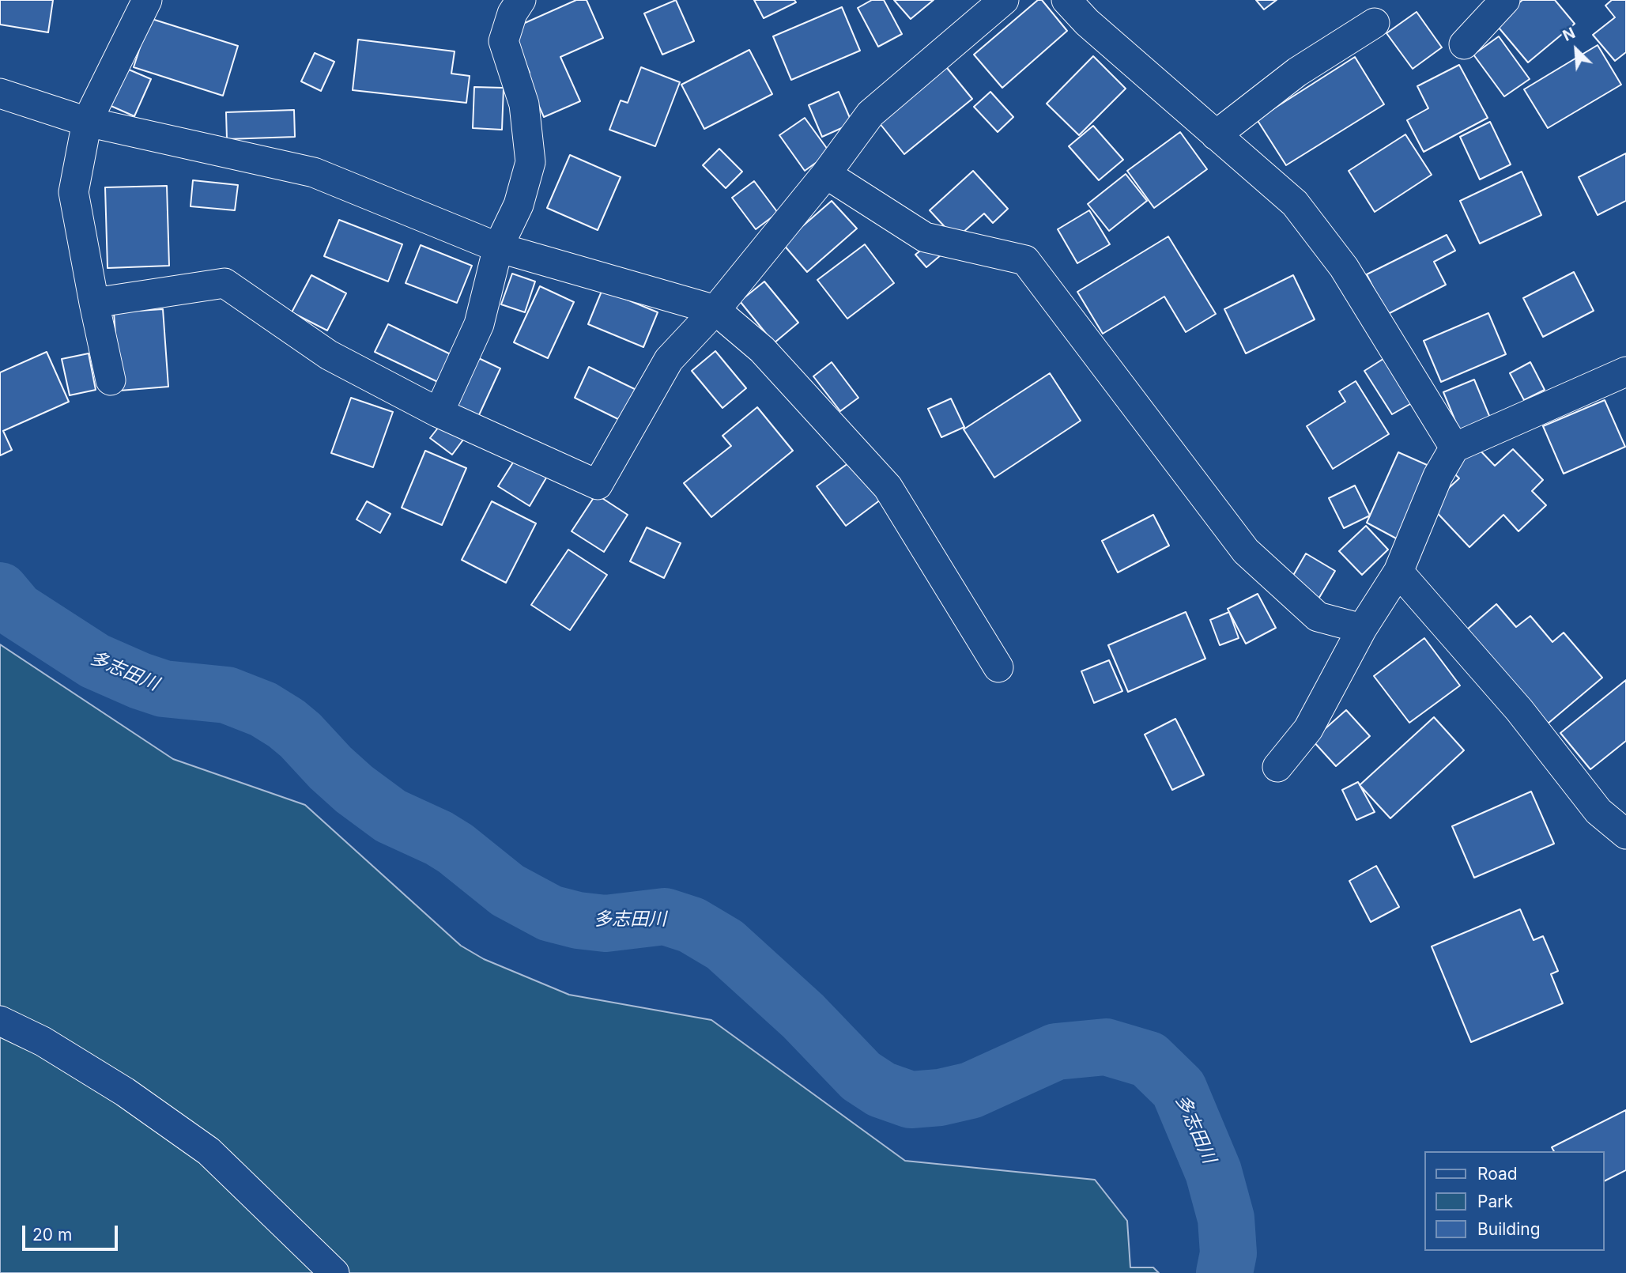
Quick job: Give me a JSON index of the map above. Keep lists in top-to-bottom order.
{
  "water": ["多志田川"],
  "legend": ["Road", "Park", "Building"],
  "scale_bar": "20 m",
  "north": "top left"
}
